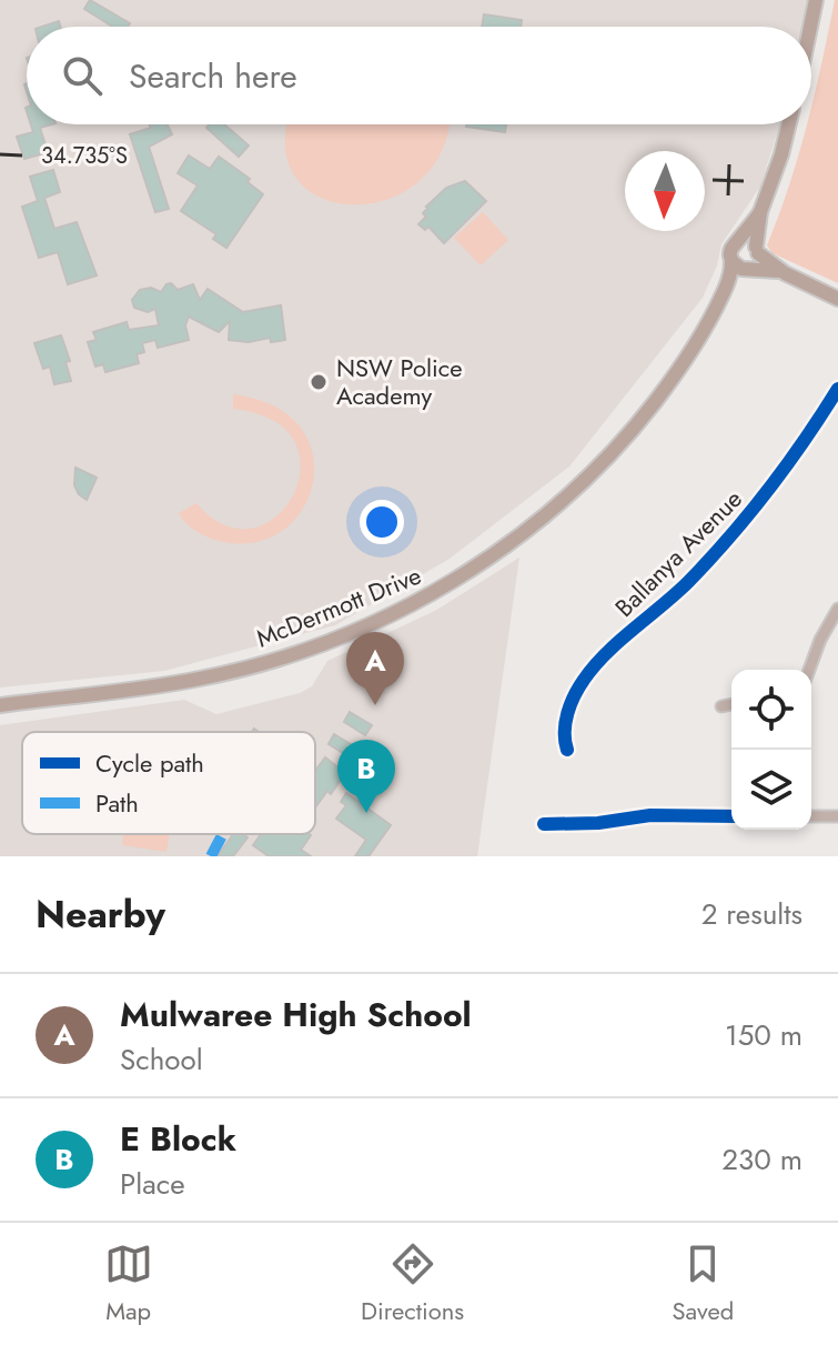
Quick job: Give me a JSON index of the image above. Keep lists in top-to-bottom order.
{
  "streets": {
    "main road": ["McDermott Drive"],
    "street": ["Ballanya Avenue"]
  },
  "places": ["NSW Police Academy"],
  "legend": ["Cycle path", "Path"],
  "north": "bottom",
  "page": {
    "search": "Search here",
    "pins": ["A", "B"],
    "heading": ["Nearby", "2 results"],
    "list": [
      {
        "mark": "A",
        "name": "Mulwaree High School",
        "note": "School",
        "value": "150 m"
      },
      {
        "mark": "B",
        "name": "E Block",
        "note": "Place",
        "value": "230 m"
      }
    ],
    "nav": ["Map", "Directions", "Saved"]
  },
  "coordinates": ["34.735°S"]
}
